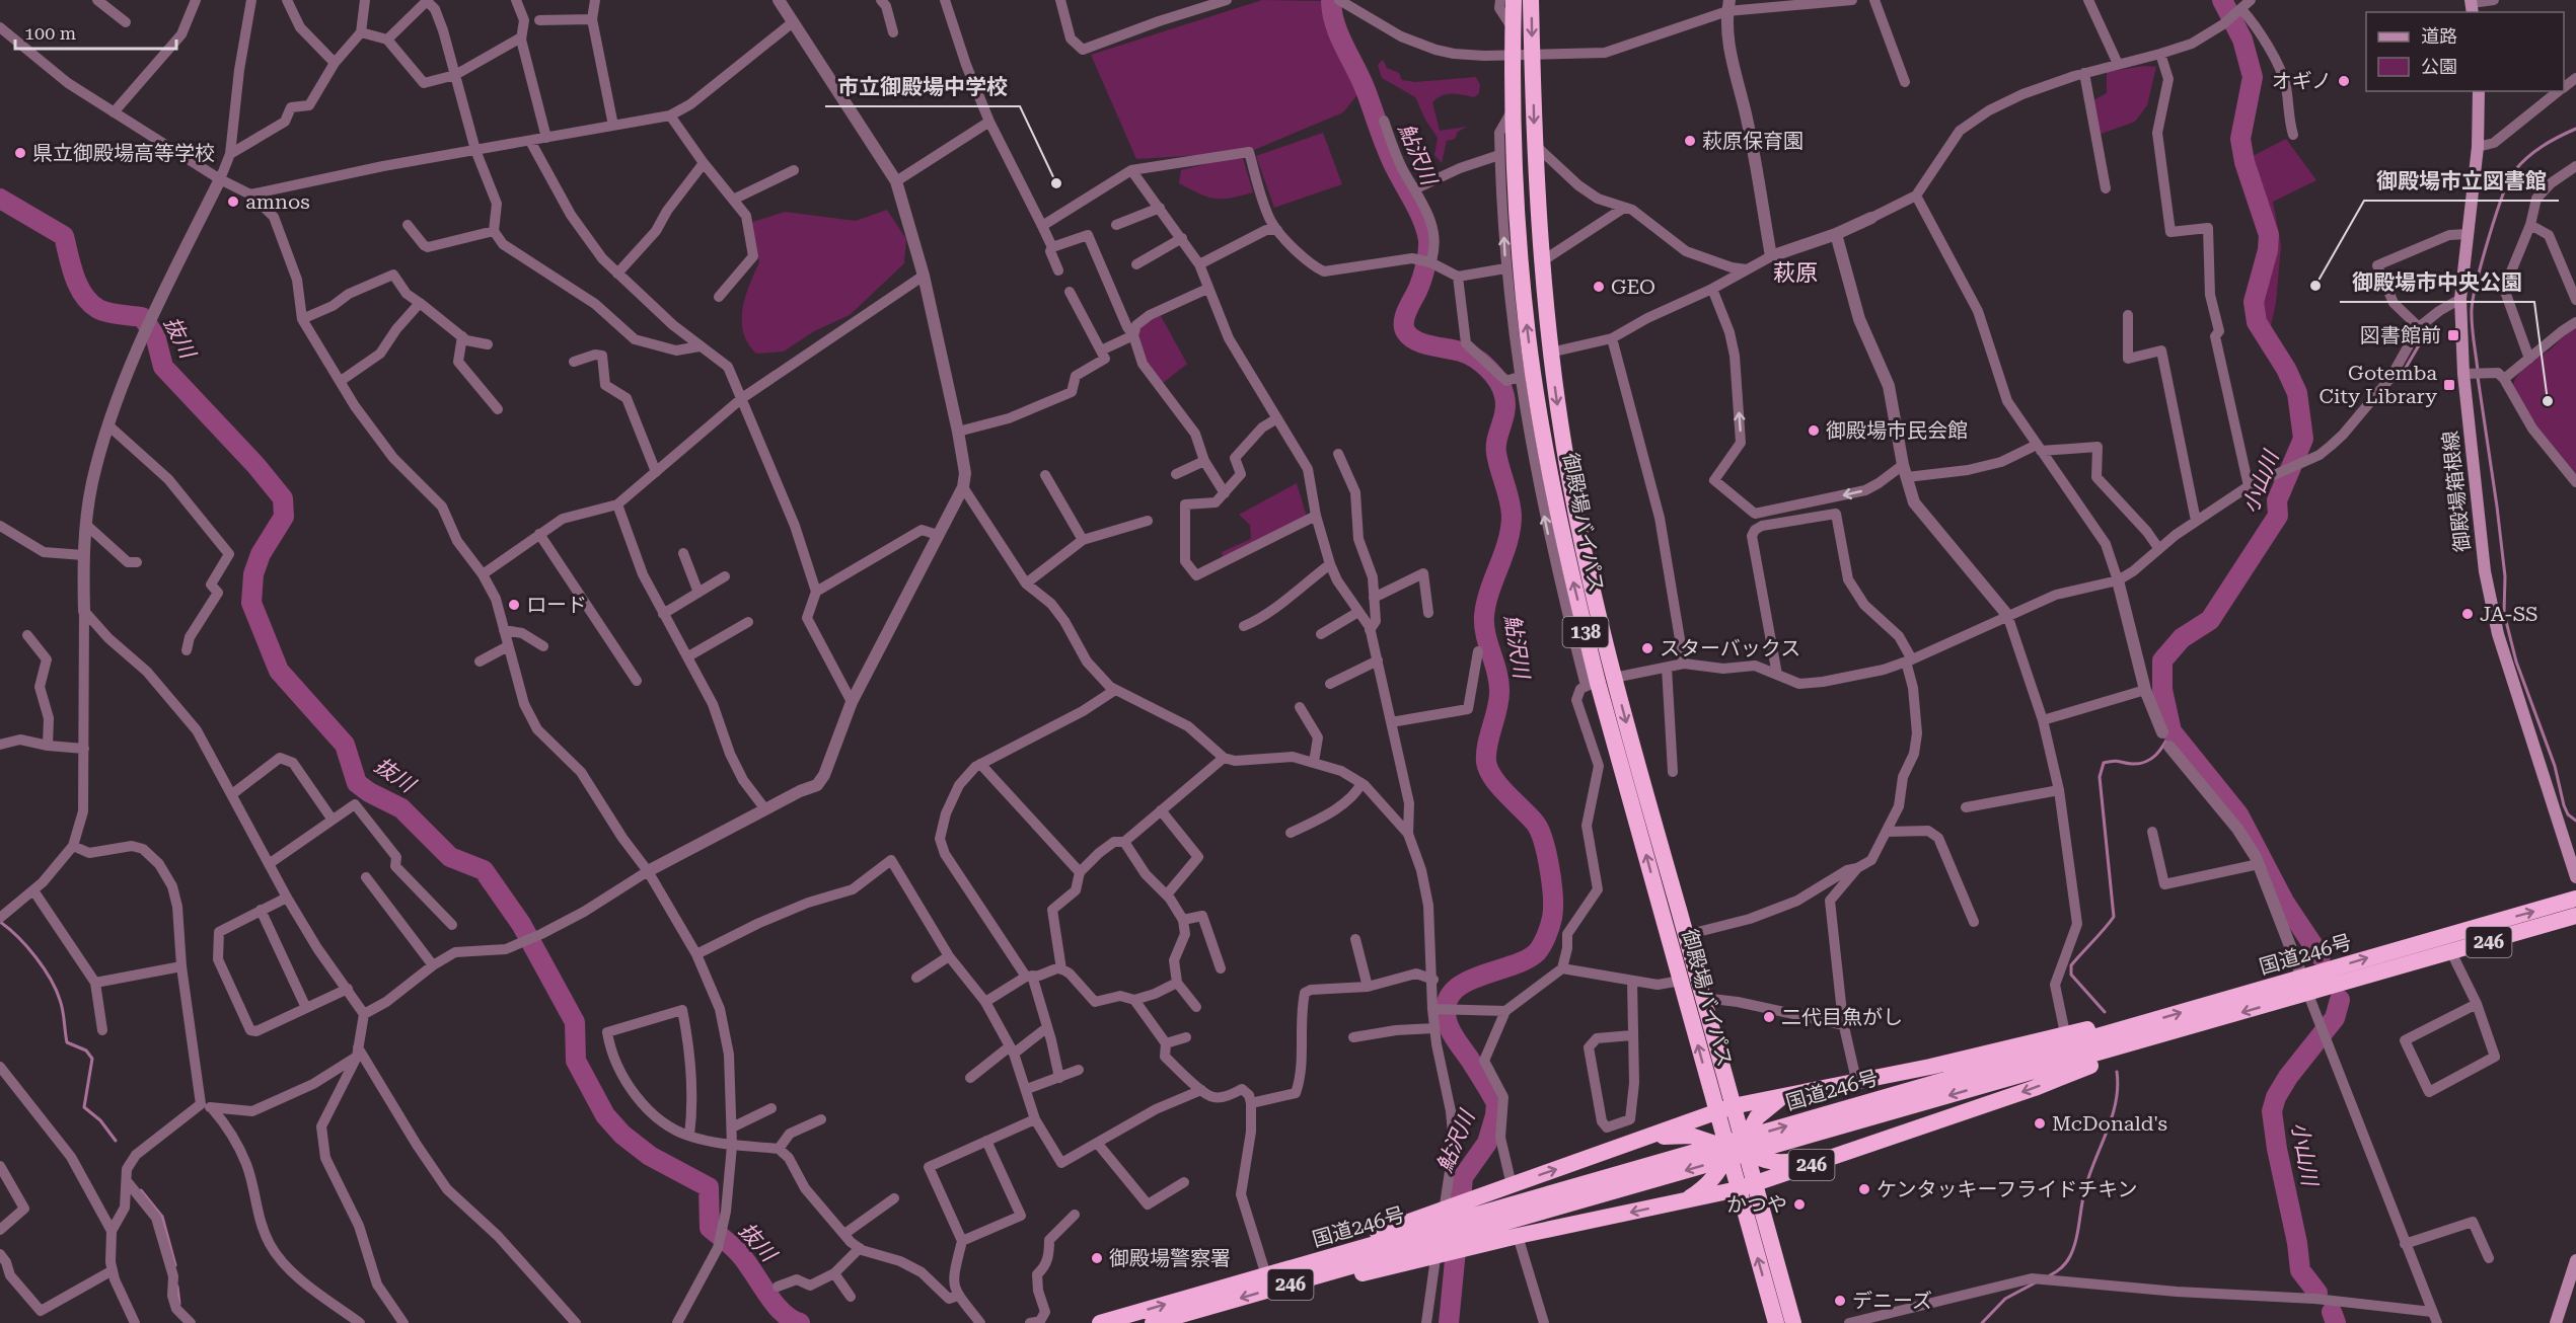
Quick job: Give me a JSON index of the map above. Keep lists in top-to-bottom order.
{
  "streets": {
    "highway": [
      "御殿場バイパス",
      "138",
      "246",
      "国道246号"
    ],
    "main road": ["御殿場箱根線"]
  },
  "crossings": [
    ["御殿場バイパス", "246"],
    ["246", "国道246号"]
  ],
  "districts": ["萩原"],
  "water": ["鮎沢川", "抜川", "小山川"],
  "places": {
    "other": [
      "オギノ",
      "萩原保育園",
      "県立御殿場高等学校",
      "市立御殿場中学校",
      "amnos",
      "御殿場市立図書館",
      "GEO",
      "御殿場市中央公園",
      "御殿場市民会館",
      "ロード",
      "JA-SS",
      "スターバックス",
      "二代目魚がし",
      "McDonald's",
      "ケンタッキーフライドチキン",
      "かつや",
      "御殿場警察署",
      "デニーズ"
    ],
    "transit": ["図書館前", "Gotemba City Library"]
  },
  "legend": ["道路", "公園"],
  "scale_bar": "100 m"
}
